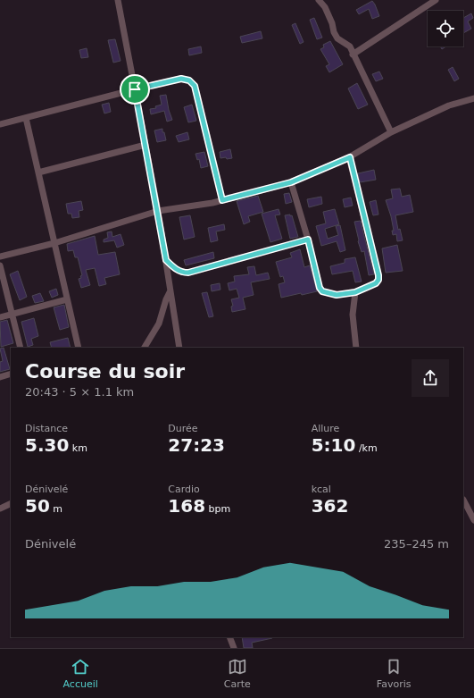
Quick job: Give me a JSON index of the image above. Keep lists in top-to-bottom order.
{
  "page": {
    "heading": ["Course du soir", "20:43 · 5 × 1.1 km"],
    "stats": [
      ["Distance", "5.30 km"],
      ["Durée", "27:23"],
      ["Allure", "5:10 /km"],
      ["Dénivelé", "50 m"],
      ["Cardio", "168 bpm"],
      ["kcal", "362"]
    ],
    "chart": ["Dénivelé", "235–245 m"],
    "tabs": ["Accueil", "Carte", "Favoris"]
  }
}
